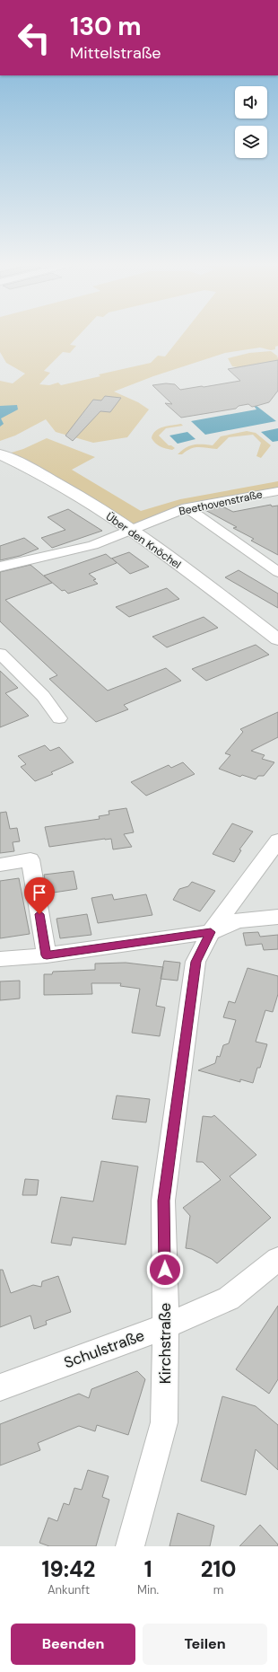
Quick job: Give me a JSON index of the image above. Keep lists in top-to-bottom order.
{
  "streets": {
    "main road": ["Über den Knöchel"],
    "street": ["Beethovenstraße", "Kirchstraße", "Schulstraße"]
  },
  "crossings": [
    ["Beethovenstraße", "Über den Knöchel"],
    ["Kirchstraße", "Schulstraße"]
  ],
  "page": {
    "turn": ["130 m", "Mittelstraße"],
    "eta": [
      "19:42",
      "Ankunft",
      "1",
      "Min.",
      "210",
      "m"
    ],
    "buttons": ["Beenden", "Teilen"]
  }
}
